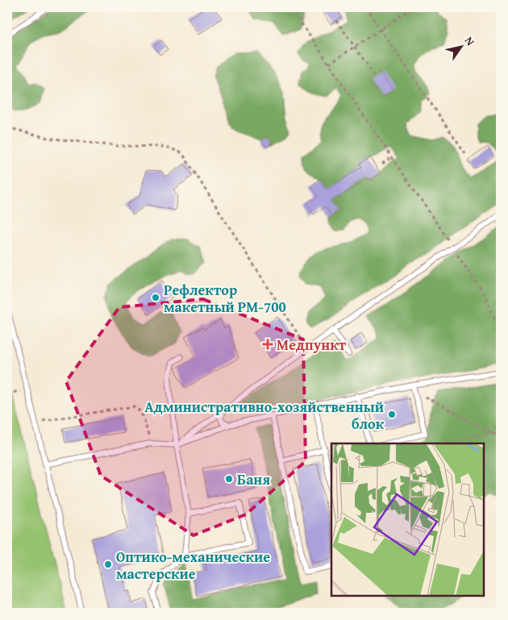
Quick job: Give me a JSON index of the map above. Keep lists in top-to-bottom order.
{
  "places": {
    "other": [
      "Рефлектор макетный РМ-700",
      "Административно-хозяйственный блок",
      "Баня",
      "Оптико-механические мастерские"
    ],
    "health": ["Медпункт"]
  },
  "north": "top right"
}
